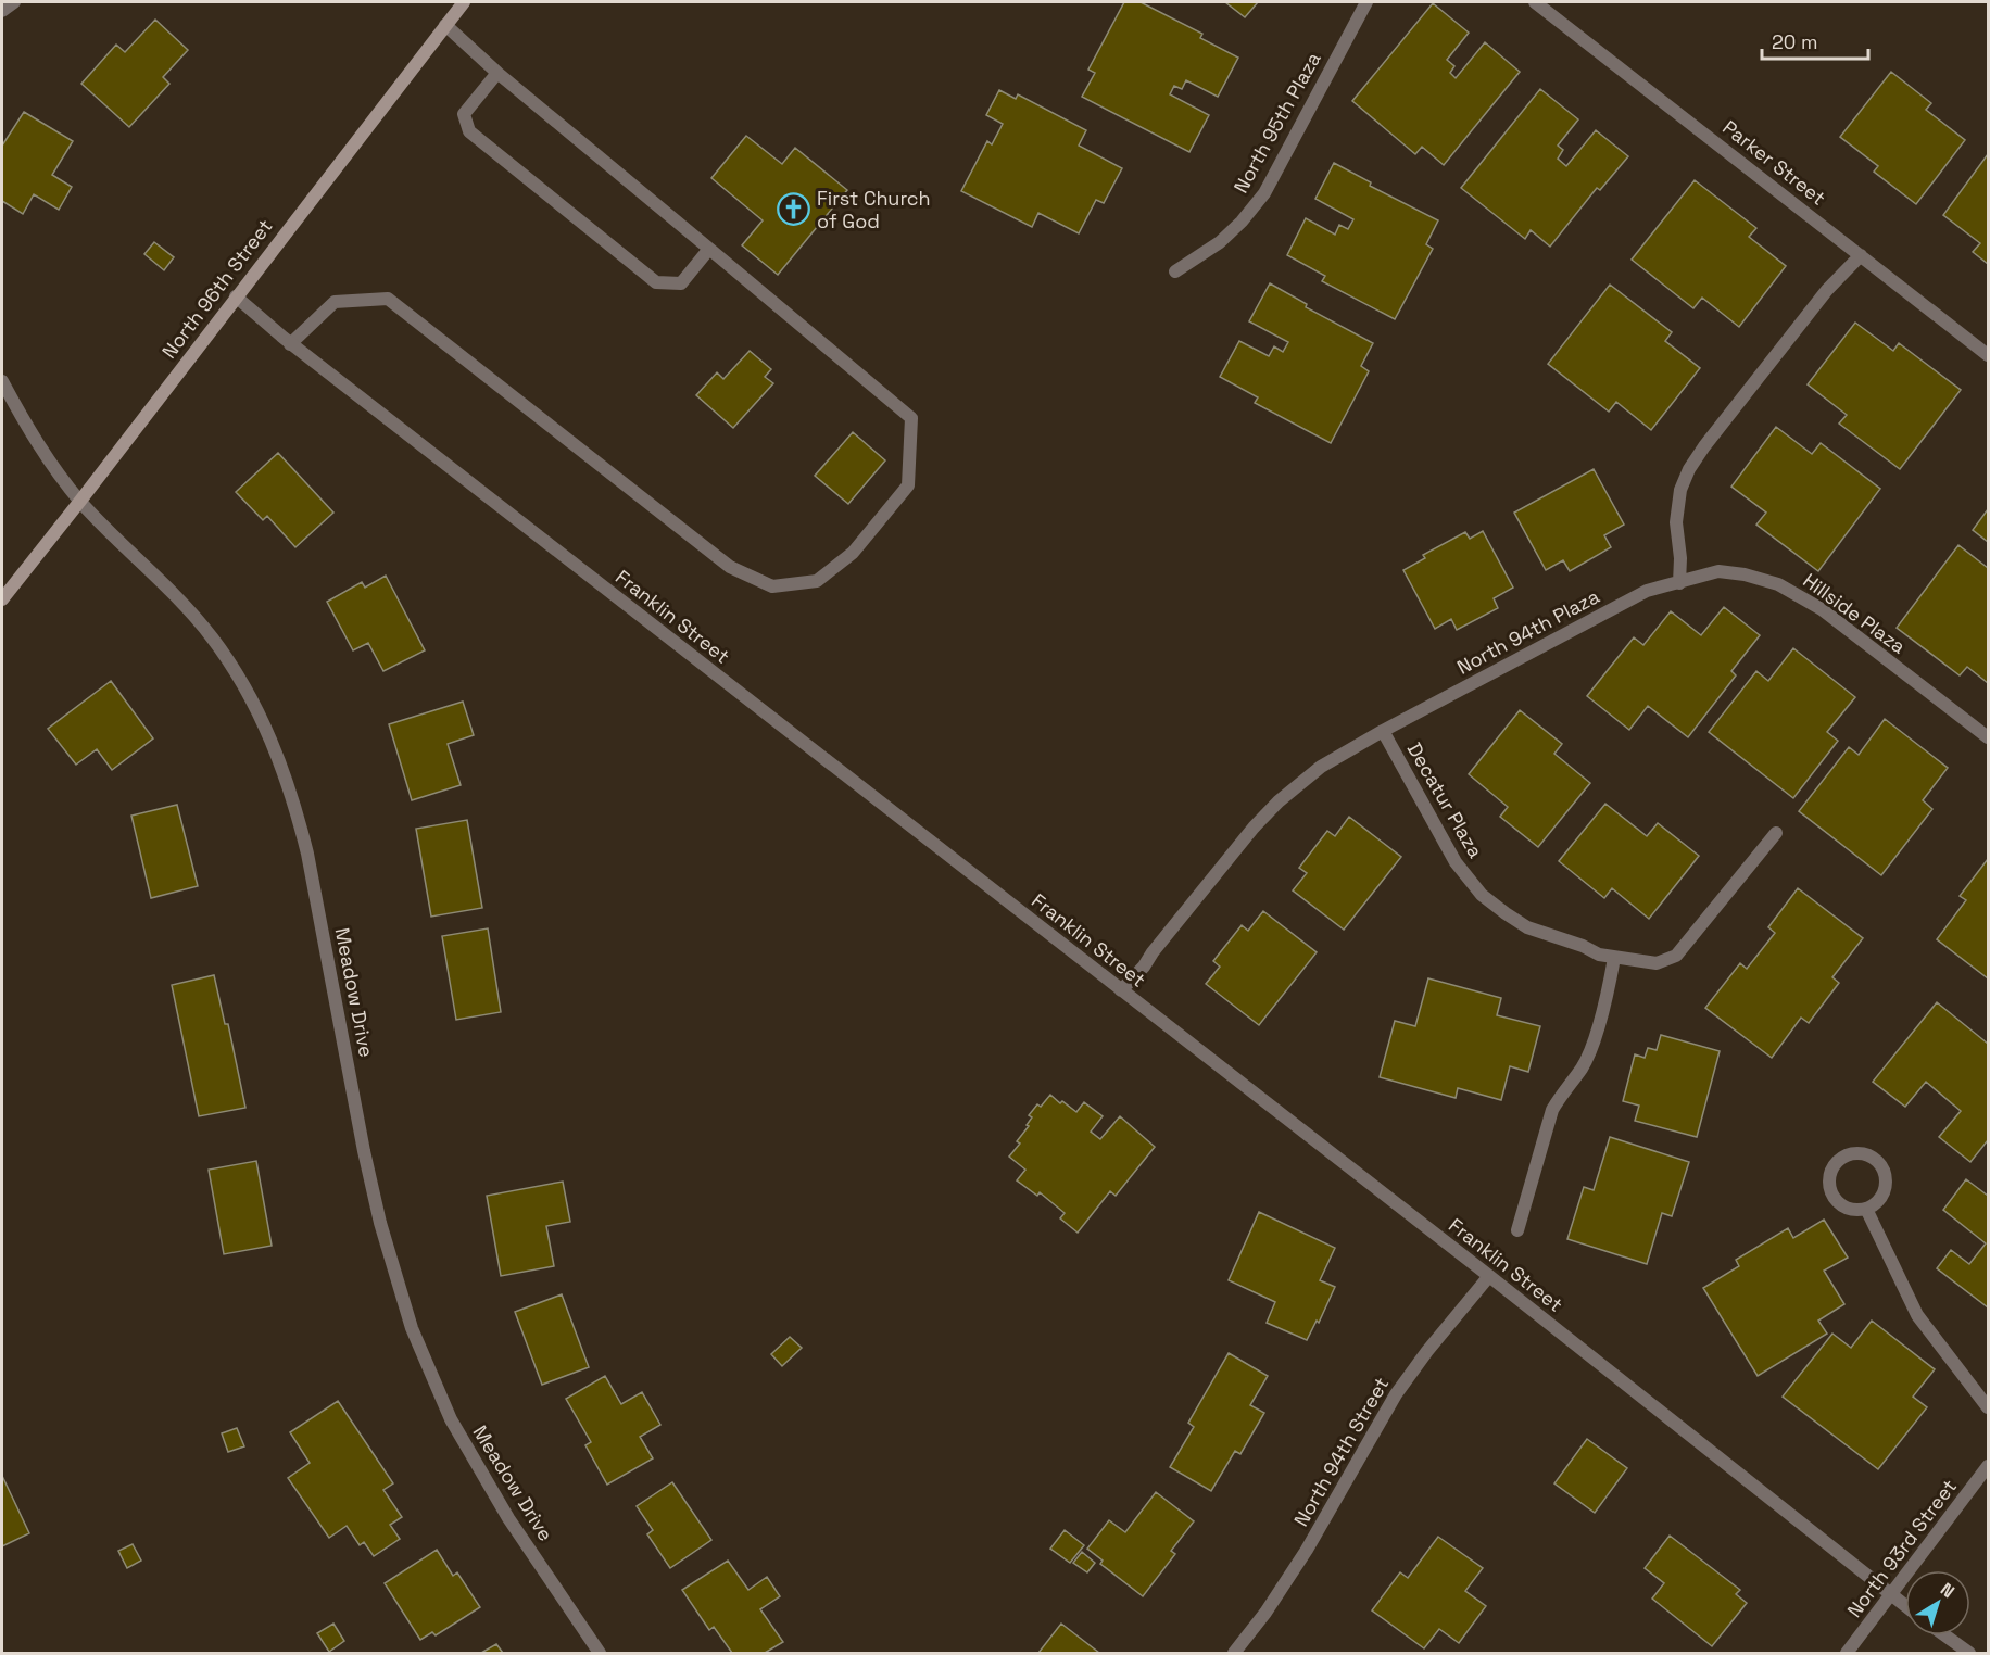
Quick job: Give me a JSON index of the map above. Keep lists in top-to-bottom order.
{
  "streets": {
    "street": [
      "North 95th Plaza",
      "Parker Street",
      "North 96th Street",
      "Hillside Plaza",
      "Franklin Street",
      "North 94th Plaza",
      "Decatur Plaza",
      "Meadow Drive",
      "North 94th Street",
      "North 93rd Street"
    ]
  },
  "crossings": [
    ["North 96th Street", "Franklin Street"],
    ["North 96th Street", "Meadow Drive"],
    ["Hillside Plaza", "North 94th Plaza"],
    ["Franklin Street", "North 94th Plaza"],
    ["Franklin Street", "North 94th Street"],
    ["Franklin Street", "North 93rd Street"],
    ["North 94th Plaza", "Decatur Plaza"]
  ],
  "places": {
    "church": ["First Church of God"]
  },
  "scale_bar": "20 m",
  "north": "top right"
}
